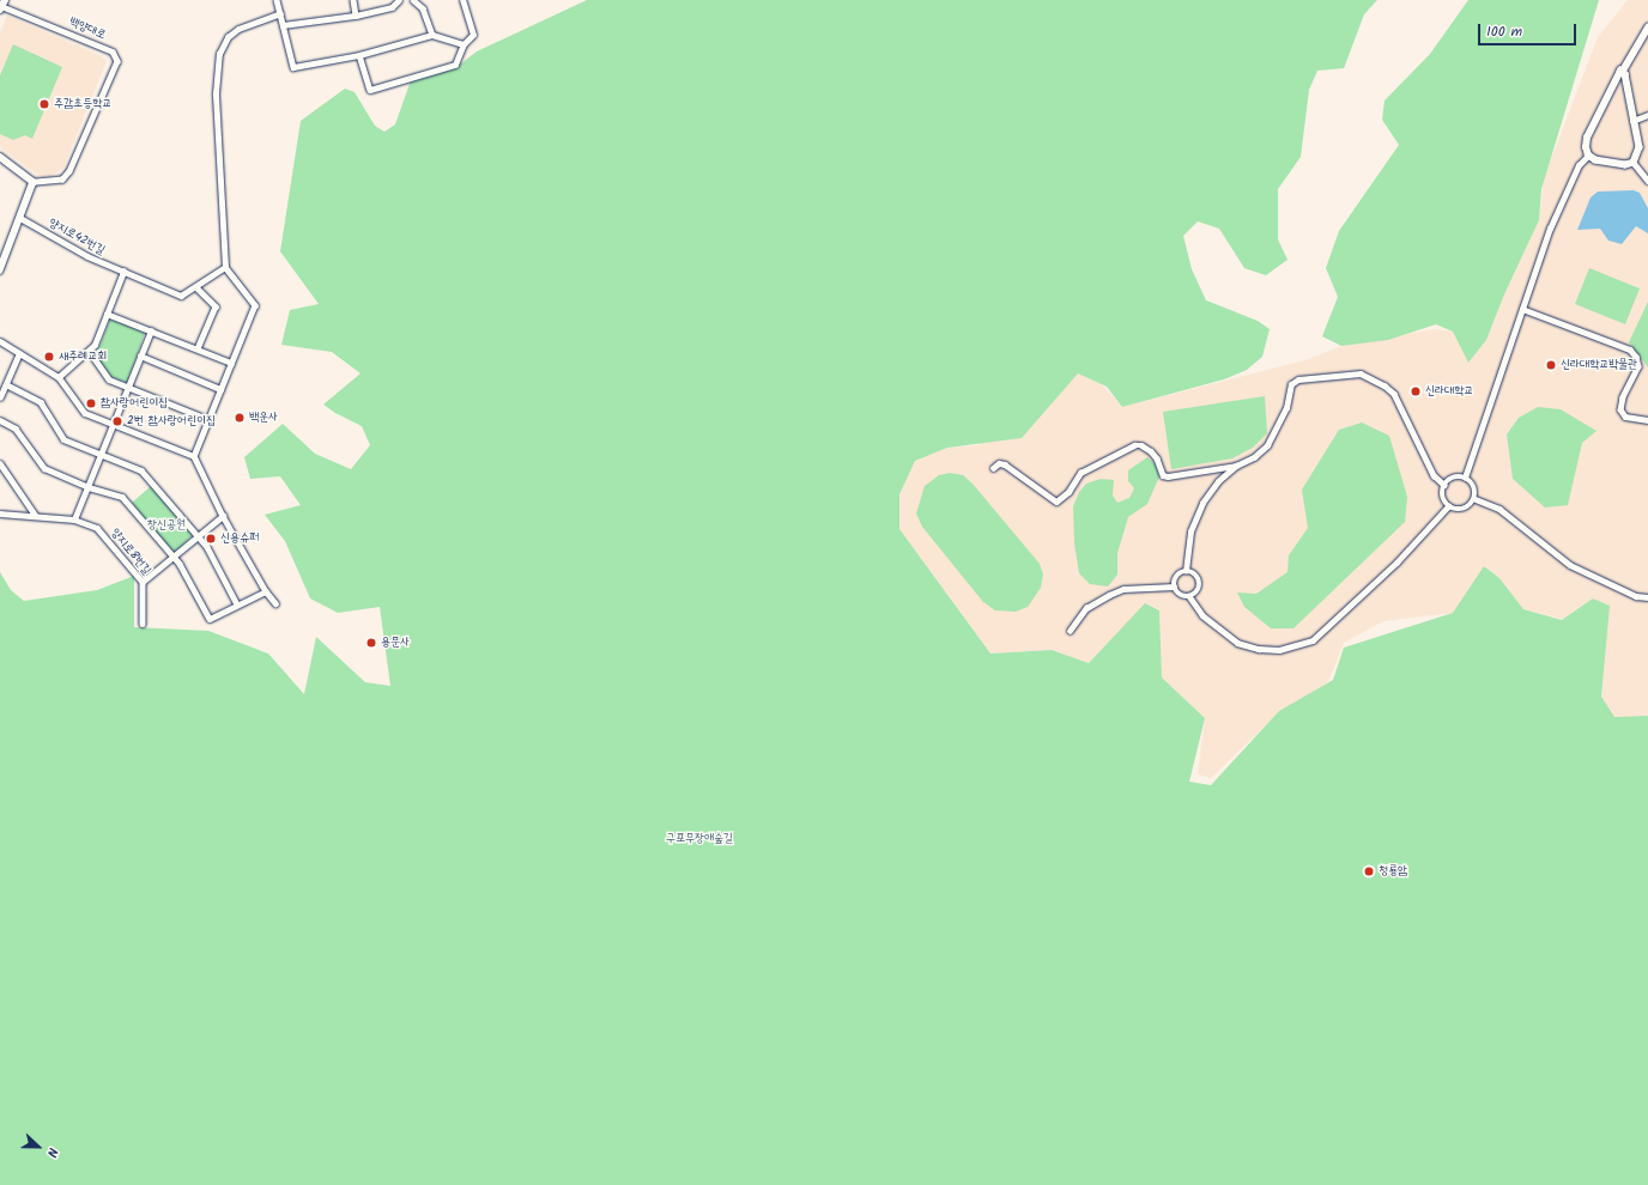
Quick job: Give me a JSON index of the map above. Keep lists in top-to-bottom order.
{
  "streets": {
    "street": ["백양대로", "양지로42번길", "양지로8번길"]
  },
  "parks": ["창신공원", "구포무장애숲길"],
  "places": [
    "주감초등학교",
    "새주례교회",
    "신라대학교박물관",
    "신라대학교",
    "참사랑어린이집",
    "백운사",
    "2번 참사랑어린이집",
    "신용슈퍼",
    "용문사",
    "청룡암"
  ],
  "scale_bar": "100 m",
  "north": "right"
}
